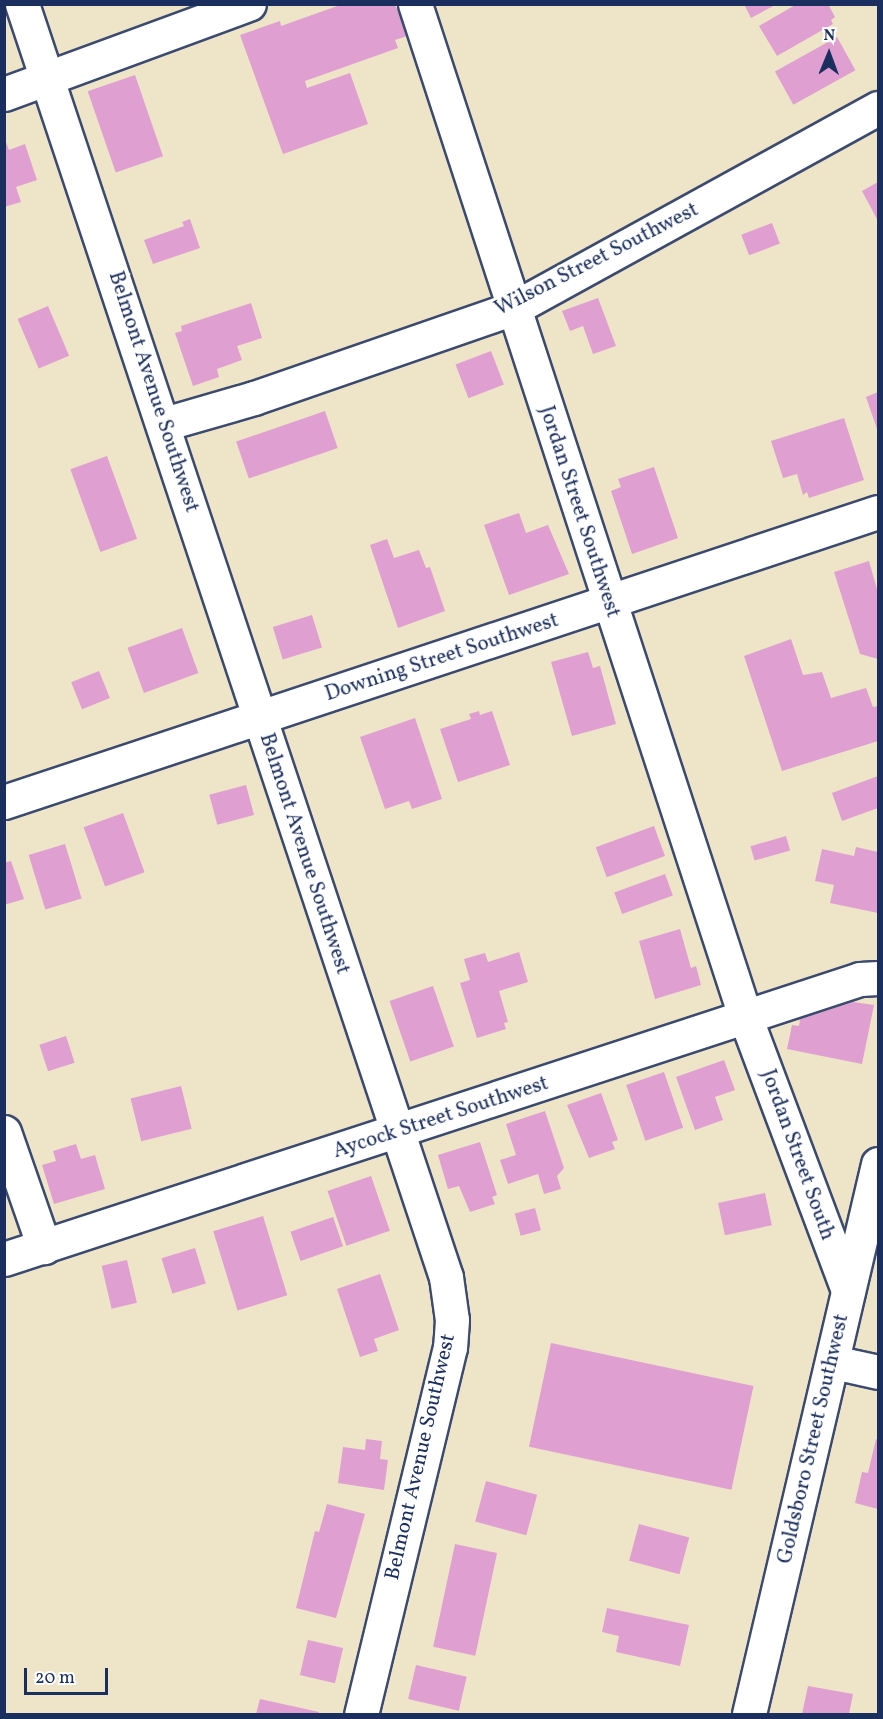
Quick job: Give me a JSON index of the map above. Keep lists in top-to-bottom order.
{
  "streets": {
    "street": [
      "Wilson Street Southwest",
      "Belmont Avenue Southwest",
      "Jordan Street Southwest",
      "Downing Street Southwest",
      "Aycock Street Southwest",
      "Jordan Street South",
      "Goldsboro Street Southwest"
    ]
  },
  "crossings": [
    ["Wilson Street Southwest", "Belmont Avenue Southwest"],
    ["Wilson Street Southwest", "Jordan Street Southwest"],
    ["Belmont Avenue Southwest", "Downing Street Southwest"],
    ["Belmont Avenue Southwest", "Aycock Street Southwest"],
    ["Jordan Street Southwest", "Downing Street Southwest"],
    ["Jordan Street Southwest", "Aycock Street Southwest"],
    ["Jordan Street Southwest", "Jordan Street South"],
    ["Aycock Street Southwest", "Jordan Street South"],
    ["Jordan Street South", "Goldsboro Street Southwest"]
  ],
  "scale_bar": "20 m",
  "north": "top"
}
